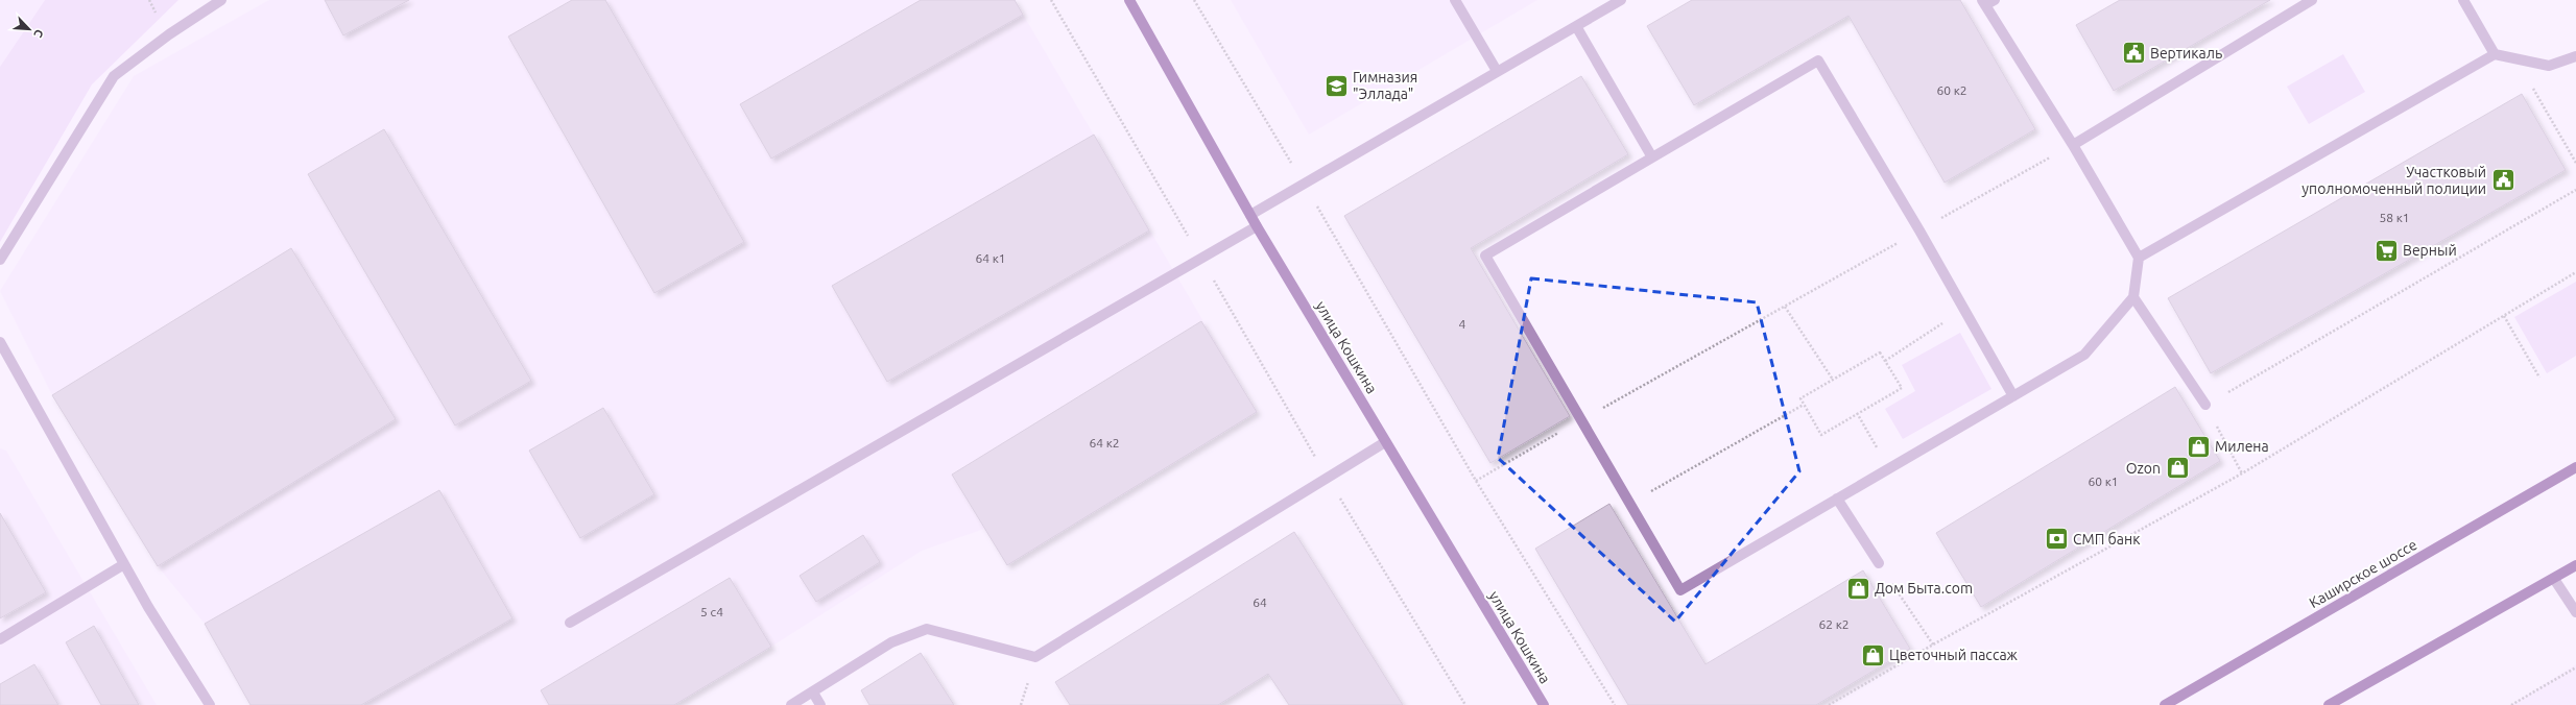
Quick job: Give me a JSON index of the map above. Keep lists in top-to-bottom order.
{
  "streets": {
    "main road": ["улица Кошкина", "Каширское шоссе"]
  },
  "places": {
    "public building": ["Вертикаль", "Участковый уполномоченный полиции"],
    "school or university": ["Гимназия \"Эллада\""],
    "supermarket": ["Верный"],
    "shop": [
      "Милена",
      "Ozon",
      "Дом Быта.com",
      "Цветочный пассаж"
    ],
    "bank": ["СМП банк"]
  },
  "house_numbers": [
    "60 к2",
    "58 к1",
    "64 к1",
    "4",
    "64 к2",
    "60 к1",
    "64",
    "5 с4",
    "62 к2"
  ],
  "north": "bottom right"
}
